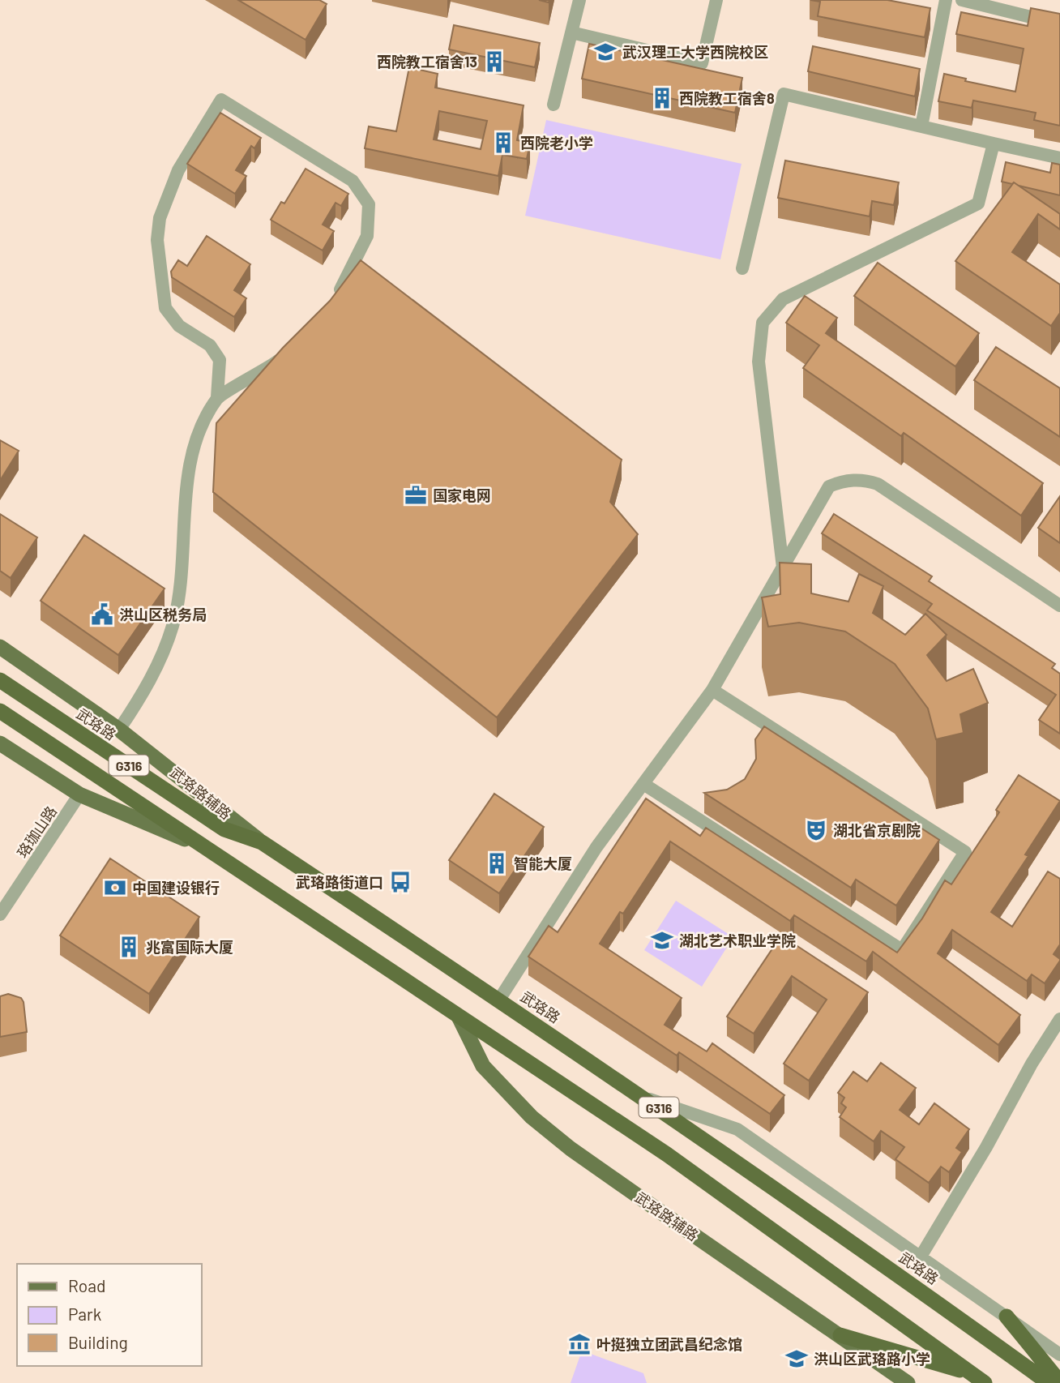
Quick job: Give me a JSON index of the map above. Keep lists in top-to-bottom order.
{
  "streets": {
    "highway": ["武珞路", "G316"],
    "main road": ["武珞路辅路"],
    "street": ["珞珈山路"]
  },
  "crossings": [
    ["武珞路", "武珞路辅路"],
    ["G316", "武珞路辅路"]
  ],
  "places": {
    "school or university": ["武汉理工大学西院校区", "湖北艺术职业学院", "洪山区武珞路小学"],
    "building": [
      "西院教工宿舍13",
      "西院教工宿舍8",
      "西院老小学",
      "智能大厦",
      "兆富国际大厦"
    ],
    "office": ["国家电网"],
    "public building": ["洪山区税务局"],
    "theatre": ["湖北省京剧院"],
    "bus stop": ["武珞路街道口"],
    "bank": ["中国建设银行"],
    "museum": ["叶挺独立团武昌纪念馆"]
  },
  "legend": ["Road", "Park", "Building"]
}
